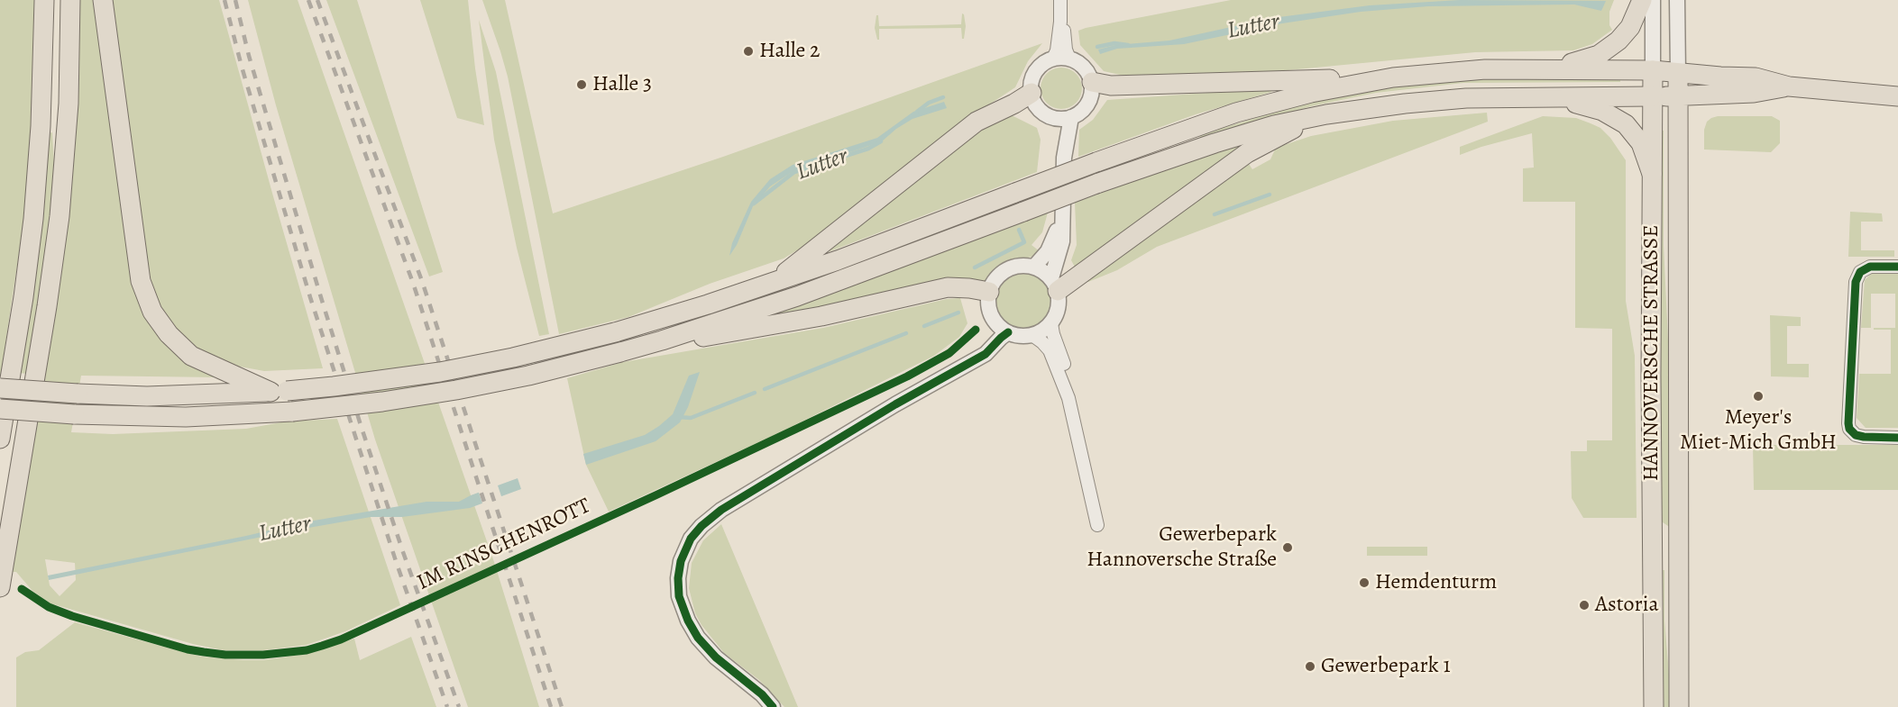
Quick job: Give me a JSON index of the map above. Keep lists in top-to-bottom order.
{
  "streets": {
    "main road": ["HANNOVERSCHE STRASSE"],
    "cycle path": ["IM RINSCHENROTT"]
  },
  "water": ["Lutter"],
  "places": [
    "Halle 2",
    "Halle 3",
    "Meyer's Miet-Mich GmbH",
    "Gewerbepark Hannoversche Straße",
    "Hemdenturm",
    "Astoria",
    "Gewerbepark 1"
  ]
}
